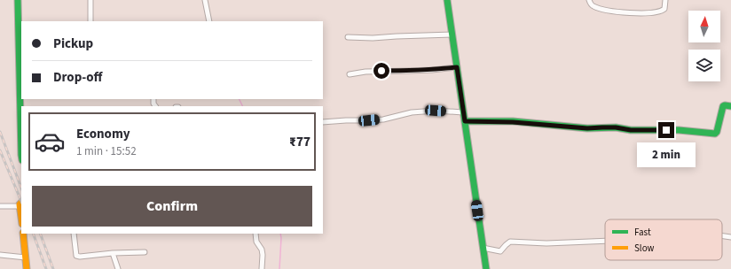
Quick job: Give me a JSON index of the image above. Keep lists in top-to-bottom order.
{
  "legend": ["Fast", "Slow"],
  "north": "top",
  "page": {
    "banner": ["Pickup", "Drop-off"],
    "list": [
      {
        "name": "Economy",
        "note": "1 min · 15:52",
        "value": "₹77"
      }
    ],
    "bubble": "2 min",
    "buttons": "Confirm"
  }
}
